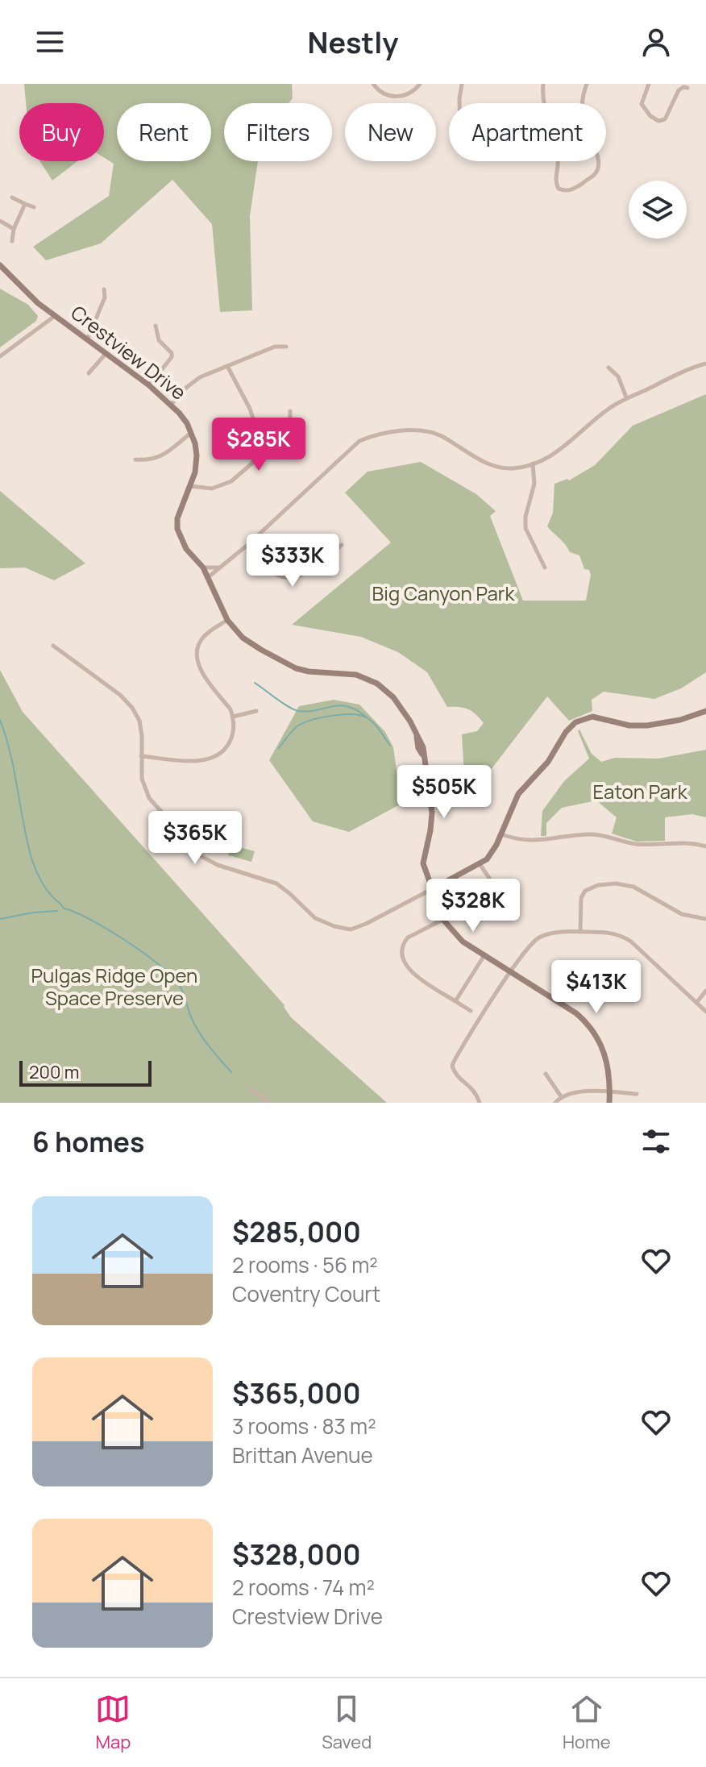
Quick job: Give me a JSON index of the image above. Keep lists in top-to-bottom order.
{
  "streets": {
    "street": ["Crestview Drive"]
  },
  "parks": ["Big Canyon Park", "Eaton Park", "Pulgas Ridge Open Space Preserve"],
  "scale_bar": "200 m",
  "page": {
    "header": "Nestly",
    "chip": [
      "Buy",
      "Rent",
      "Filters",
      "New",
      "Apartment"
    ],
    "price": [
      "$285K",
      "$333K",
      "$505K",
      "$365K",
      "$328K",
      "$413K"
    ],
    "scale": "200 m",
    "heading": "6 homes",
    "list": [
      {
        "name": "$285,000",
        "note": "2 rooms · 56 m² · Coventry Court"
      },
      {
        "name": "$365,000",
        "note": "3 rooms · 83 m² · Brittan Avenue"
      },
      {
        "name": "$328,000",
        "note": "2 rooms · 74 m² · Crestview Drive"
      }
    ],
    "tabs": ["Map", "Saved", "Home"]
  }
}
